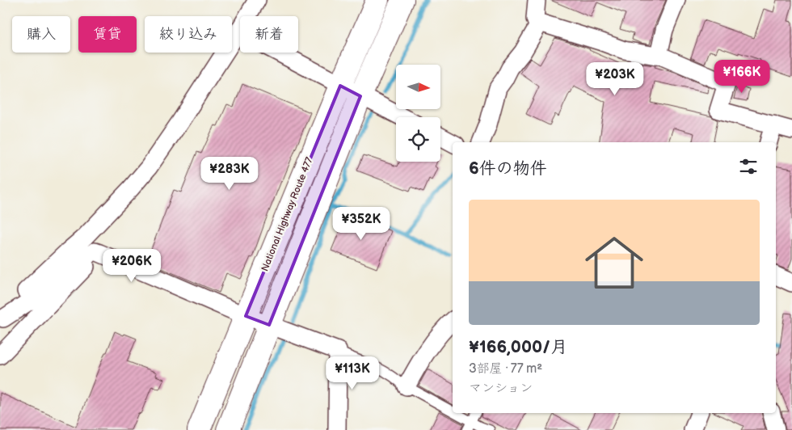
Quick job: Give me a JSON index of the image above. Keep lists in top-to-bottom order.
{
  "streets": {
    "highway": ["National Highway Route 477"]
  },
  "north": "right",
  "page": {
    "chip": [
      "購入",
      "賃貸",
      "絞り込み",
      "新着"
    ],
    "price": [
      "¥166K",
      "¥203K",
      "¥283K",
      "¥352K",
      "¥206K",
      "¥113K"
    ],
    "heading": "6件の物件",
    "list": [
      {
        "name": "¥166,000/月",
        "note": "3部屋 · 77 m² · マンション"
      }
    ]
  }
}
